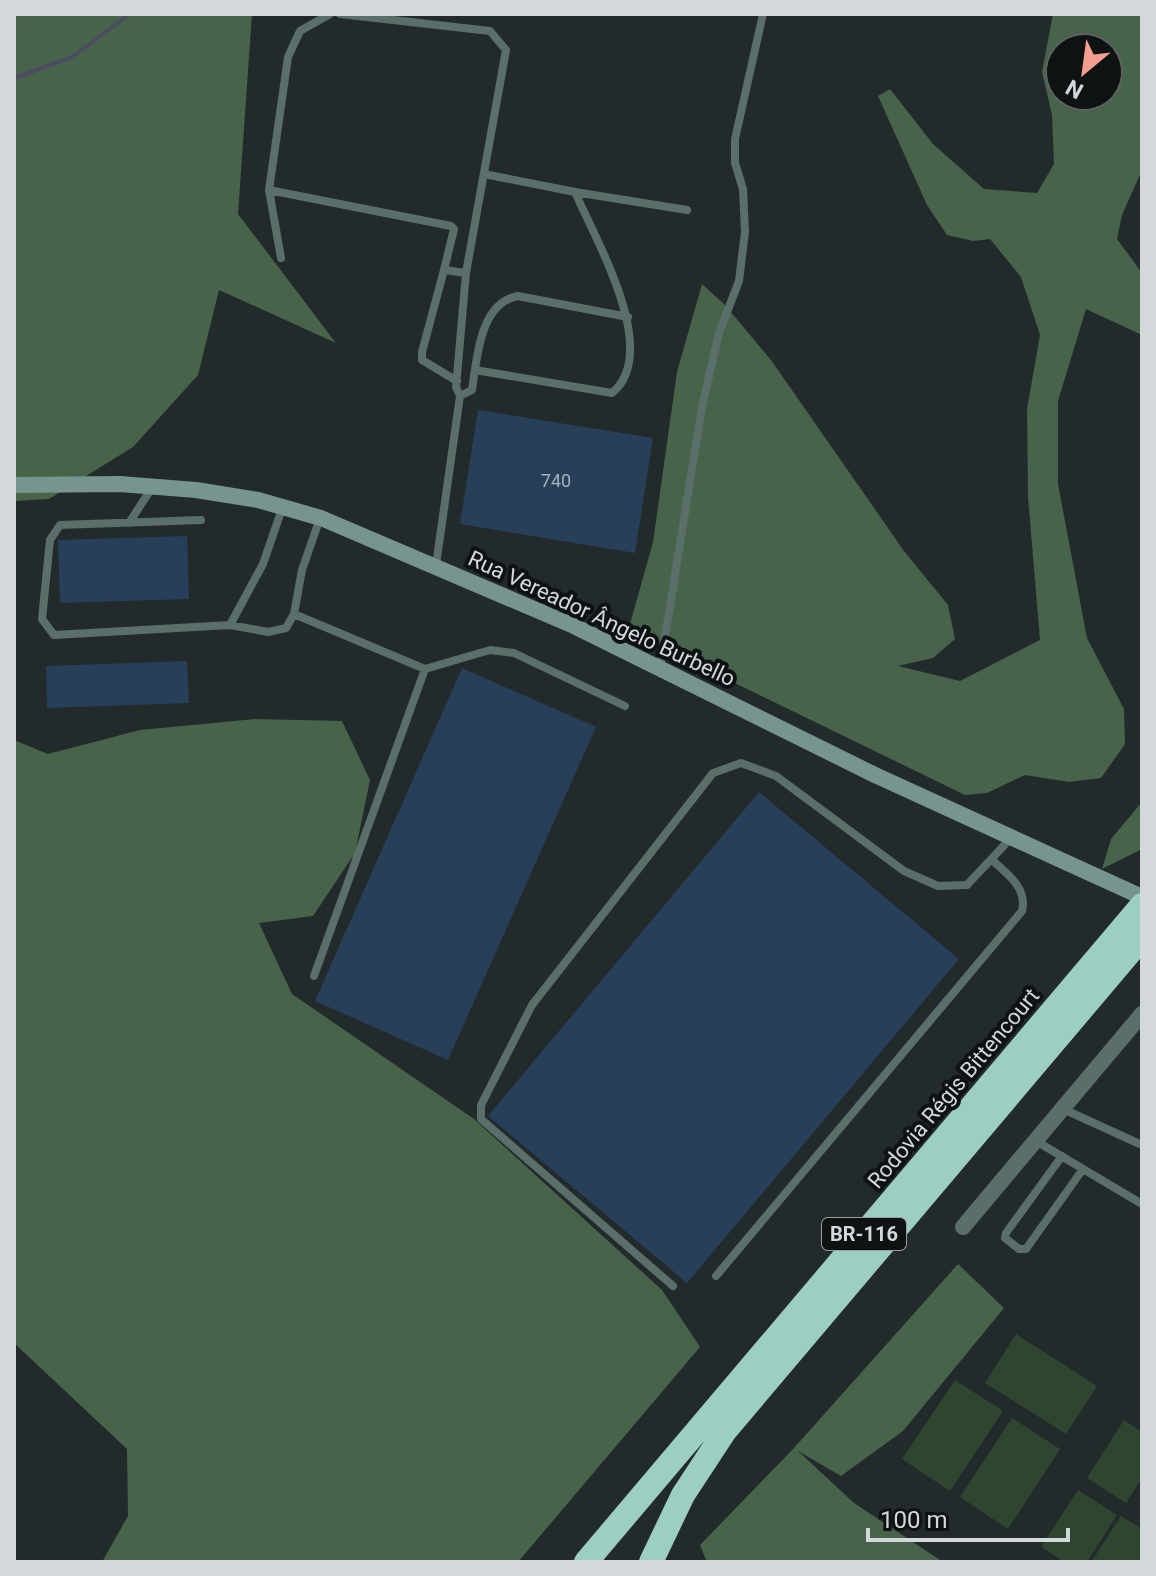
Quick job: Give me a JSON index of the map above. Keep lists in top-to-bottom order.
{
  "streets": {
    "highway": ["Rodovia Régis Bittencourt", "BR-116"],
    "main road": ["Rua Vereador Ângelo Burbello"]
  },
  "house_numbers": ["740"],
  "scale_bar": "100 m",
  "north": "bottom left"
}
